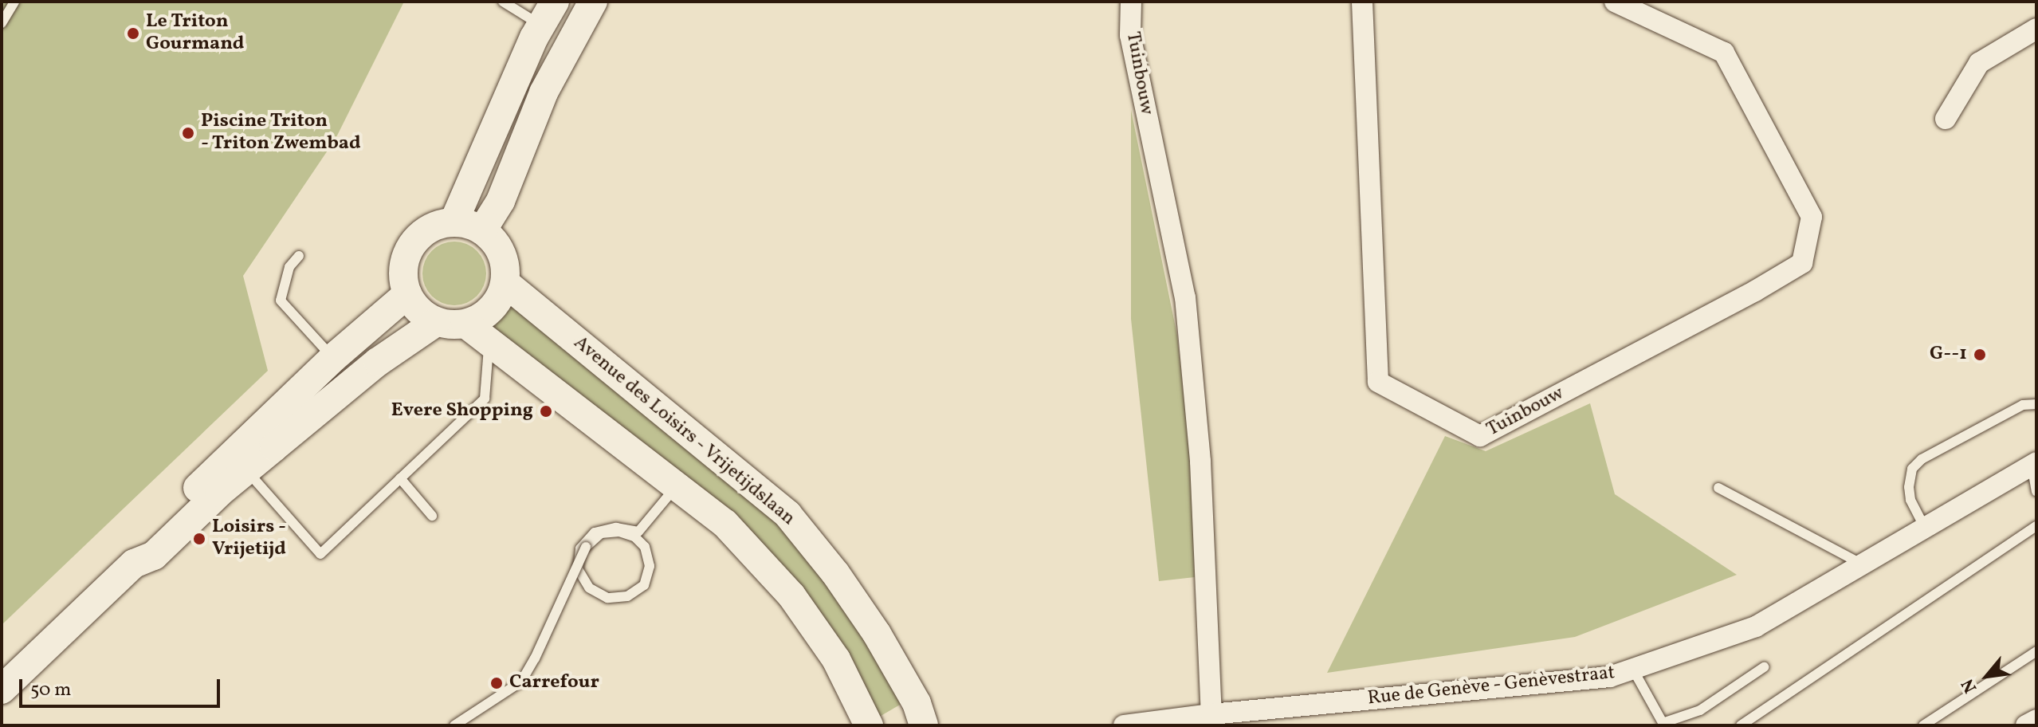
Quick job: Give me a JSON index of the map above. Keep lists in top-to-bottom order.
{
  "streets": {
    "street": ["Tuinbouw", "Avenue des Loisirs - Vrijetijdslaan", "Rue de Genève - Genèvestraat"]
  },
  "crossings": [
    ["Tuinbouw", "Rue de Genève - Genèvestraat"]
  ],
  "places": [
    "Le Triton Gourmand",
    "Piscine Triton - Triton Zwembad",
    "G--1",
    "Evere Shopping",
    "Loisirs - Vrijetijd",
    "Carrefour"
  ],
  "scale_bar": "50 m",
  "north": "bottom left"
}
